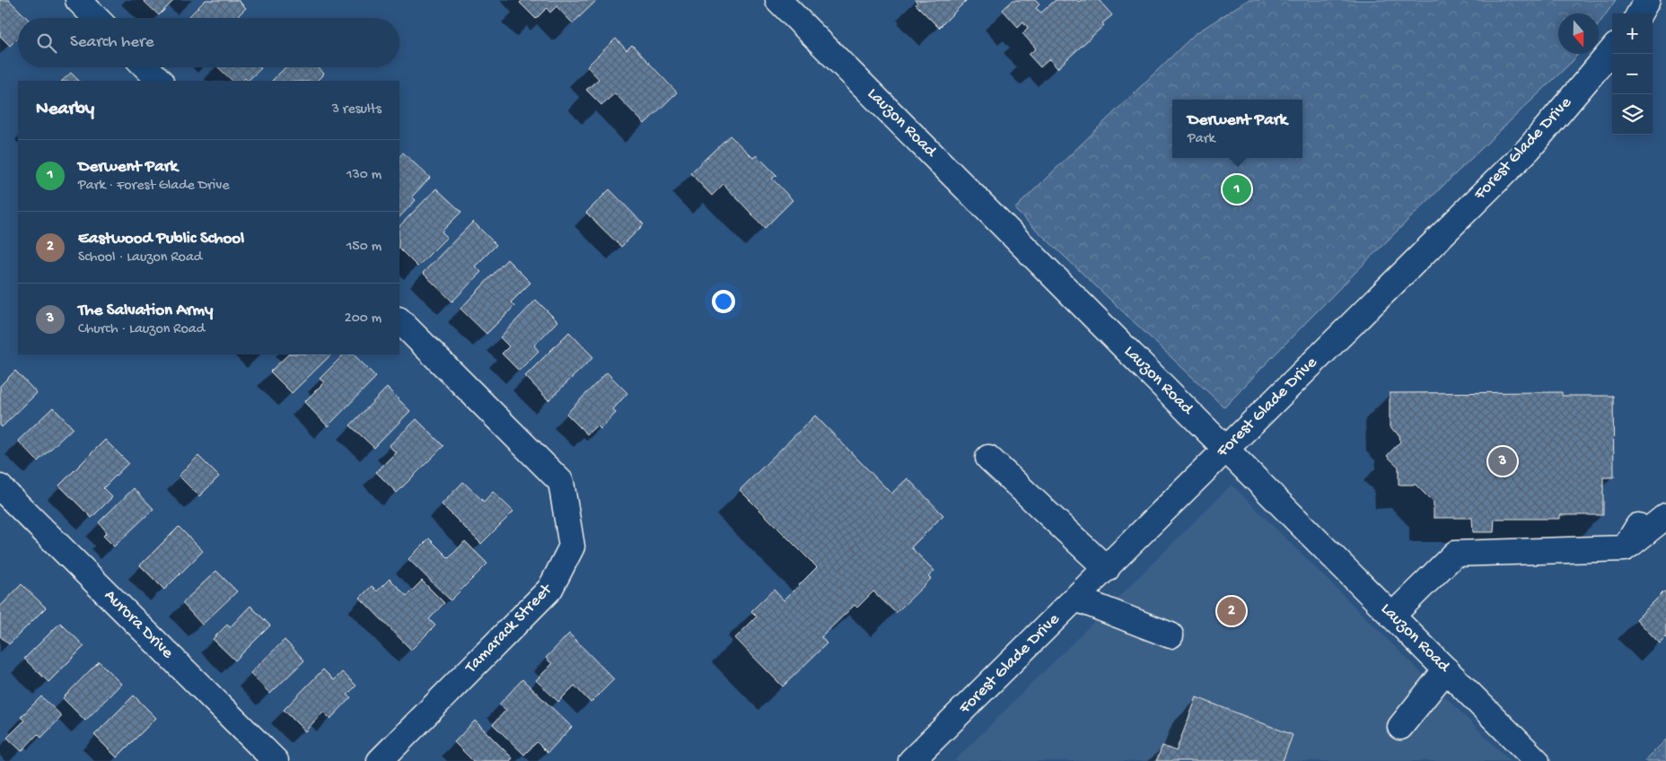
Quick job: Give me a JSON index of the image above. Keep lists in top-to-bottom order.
{
  "streets": {
    "street": [
      "Lauzon Road",
      "Forest Glade Drive",
      "Aurora Drive",
      "Tamarack Street"
    ]
  },
  "crossings": [
    ["Lauzon Road", "Forest Glade Drive"]
  ],
  "north": "bottom",
  "page": {
    "map_buttons": ["+", "−"],
    "search": "Search here",
    "heading": ["Nearby", "3 results"],
    "popup": ["Derwent Park", "Park"],
    "list": [
      {
        "mark": "1",
        "name": "Derwent Park",
        "note": "Park · Forest Glade Drive",
        "value": "130 m"
      },
      {
        "mark": "2",
        "name": "Eastwood Public School",
        "note": "School · Lauzon Road",
        "value": "150 m"
      },
      {
        "mark": "3",
        "name": "The Salvation Army",
        "note": "Church · Lauzon Road",
        "value": "200 m"
      }
    ],
    "pins": ["1", "3", "2"]
  }
}
